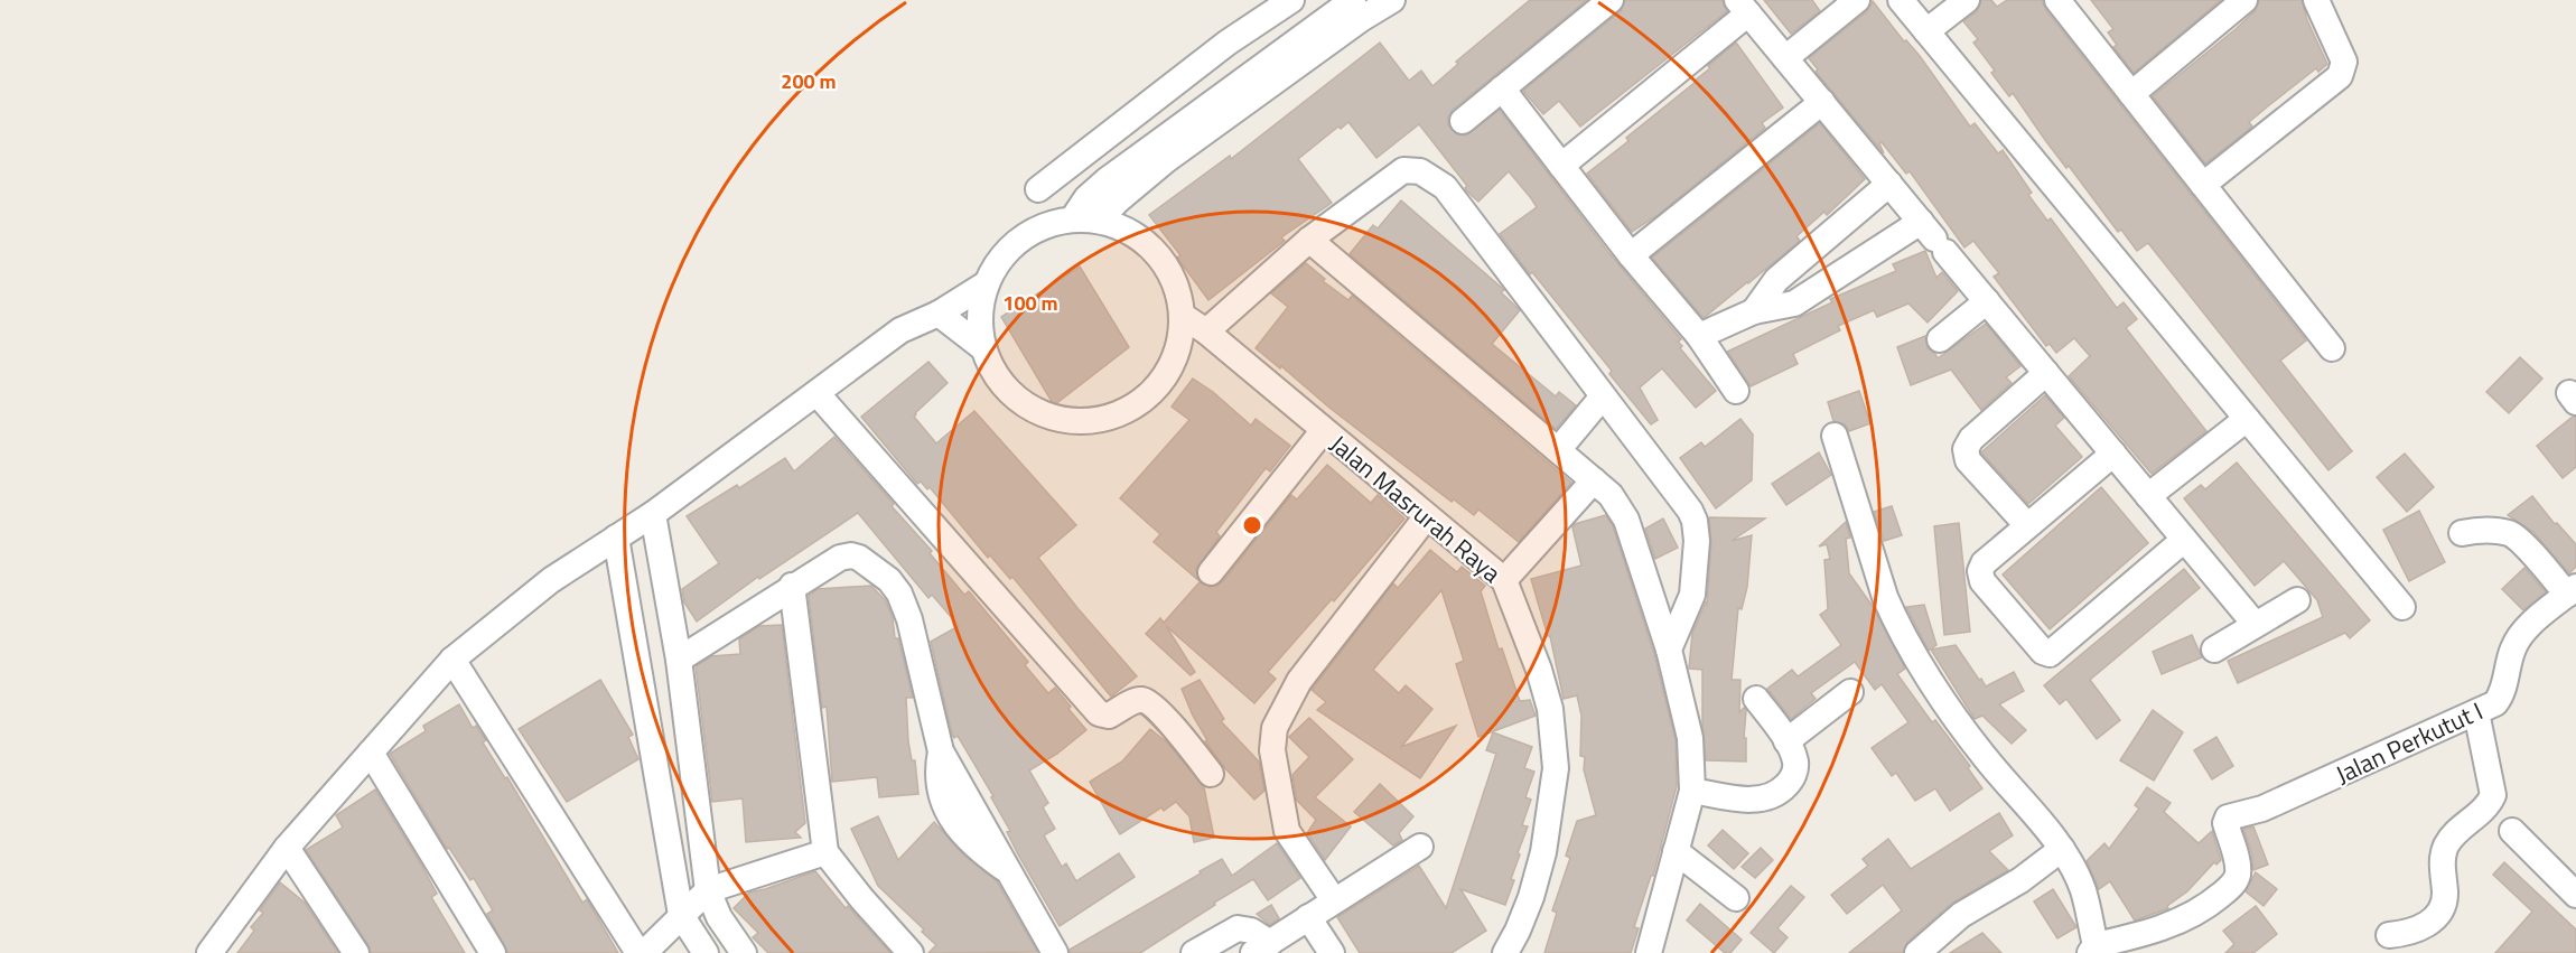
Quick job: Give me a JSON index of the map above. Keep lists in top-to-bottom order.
{
  "streets": {
    "street": ["Jalan Masrurah Raya", "Jalan Perkutut I"]
  },
  "rings": ["200 m", "100 m"]
}
